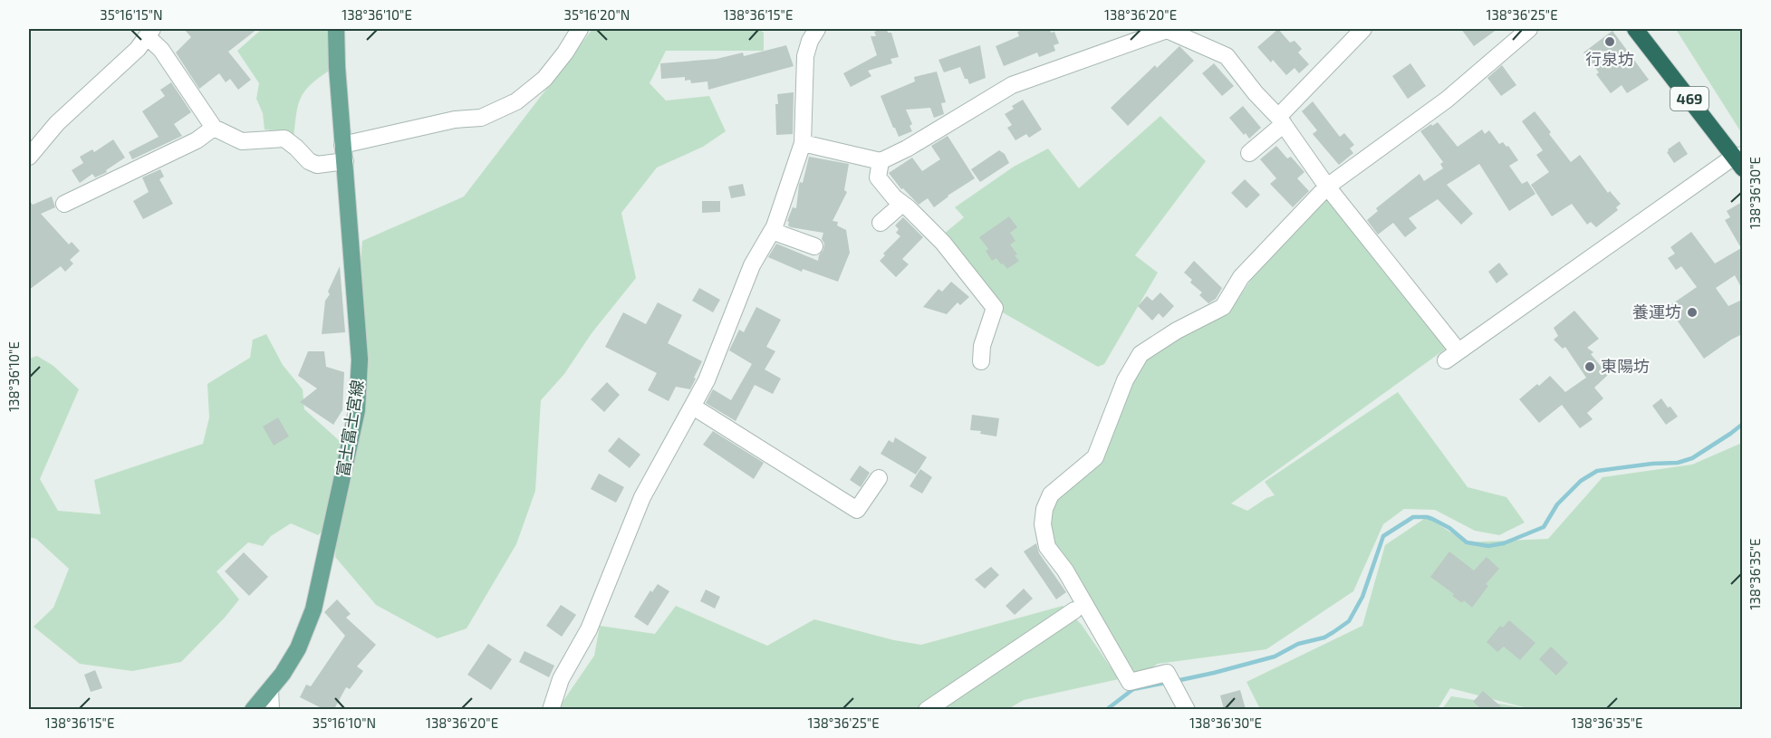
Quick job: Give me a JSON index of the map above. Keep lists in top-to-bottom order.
{
  "streets": {
    "highway": ["469"],
    "main road": ["富士富士宮線"]
  },
  "places": ["行泉坊", "養運坊", "東陽坊"],
  "coordinates": [
    "35°16'15\"N",
    "138°36'10\"E",
    "35°16'20\"N",
    "138°36'15\"E",
    "138°36'20\"E",
    "138°36'25\"E",
    "138°36'30\"E",
    "138°36'35\"E",
    "35°16'10\"N"
  ]
}
